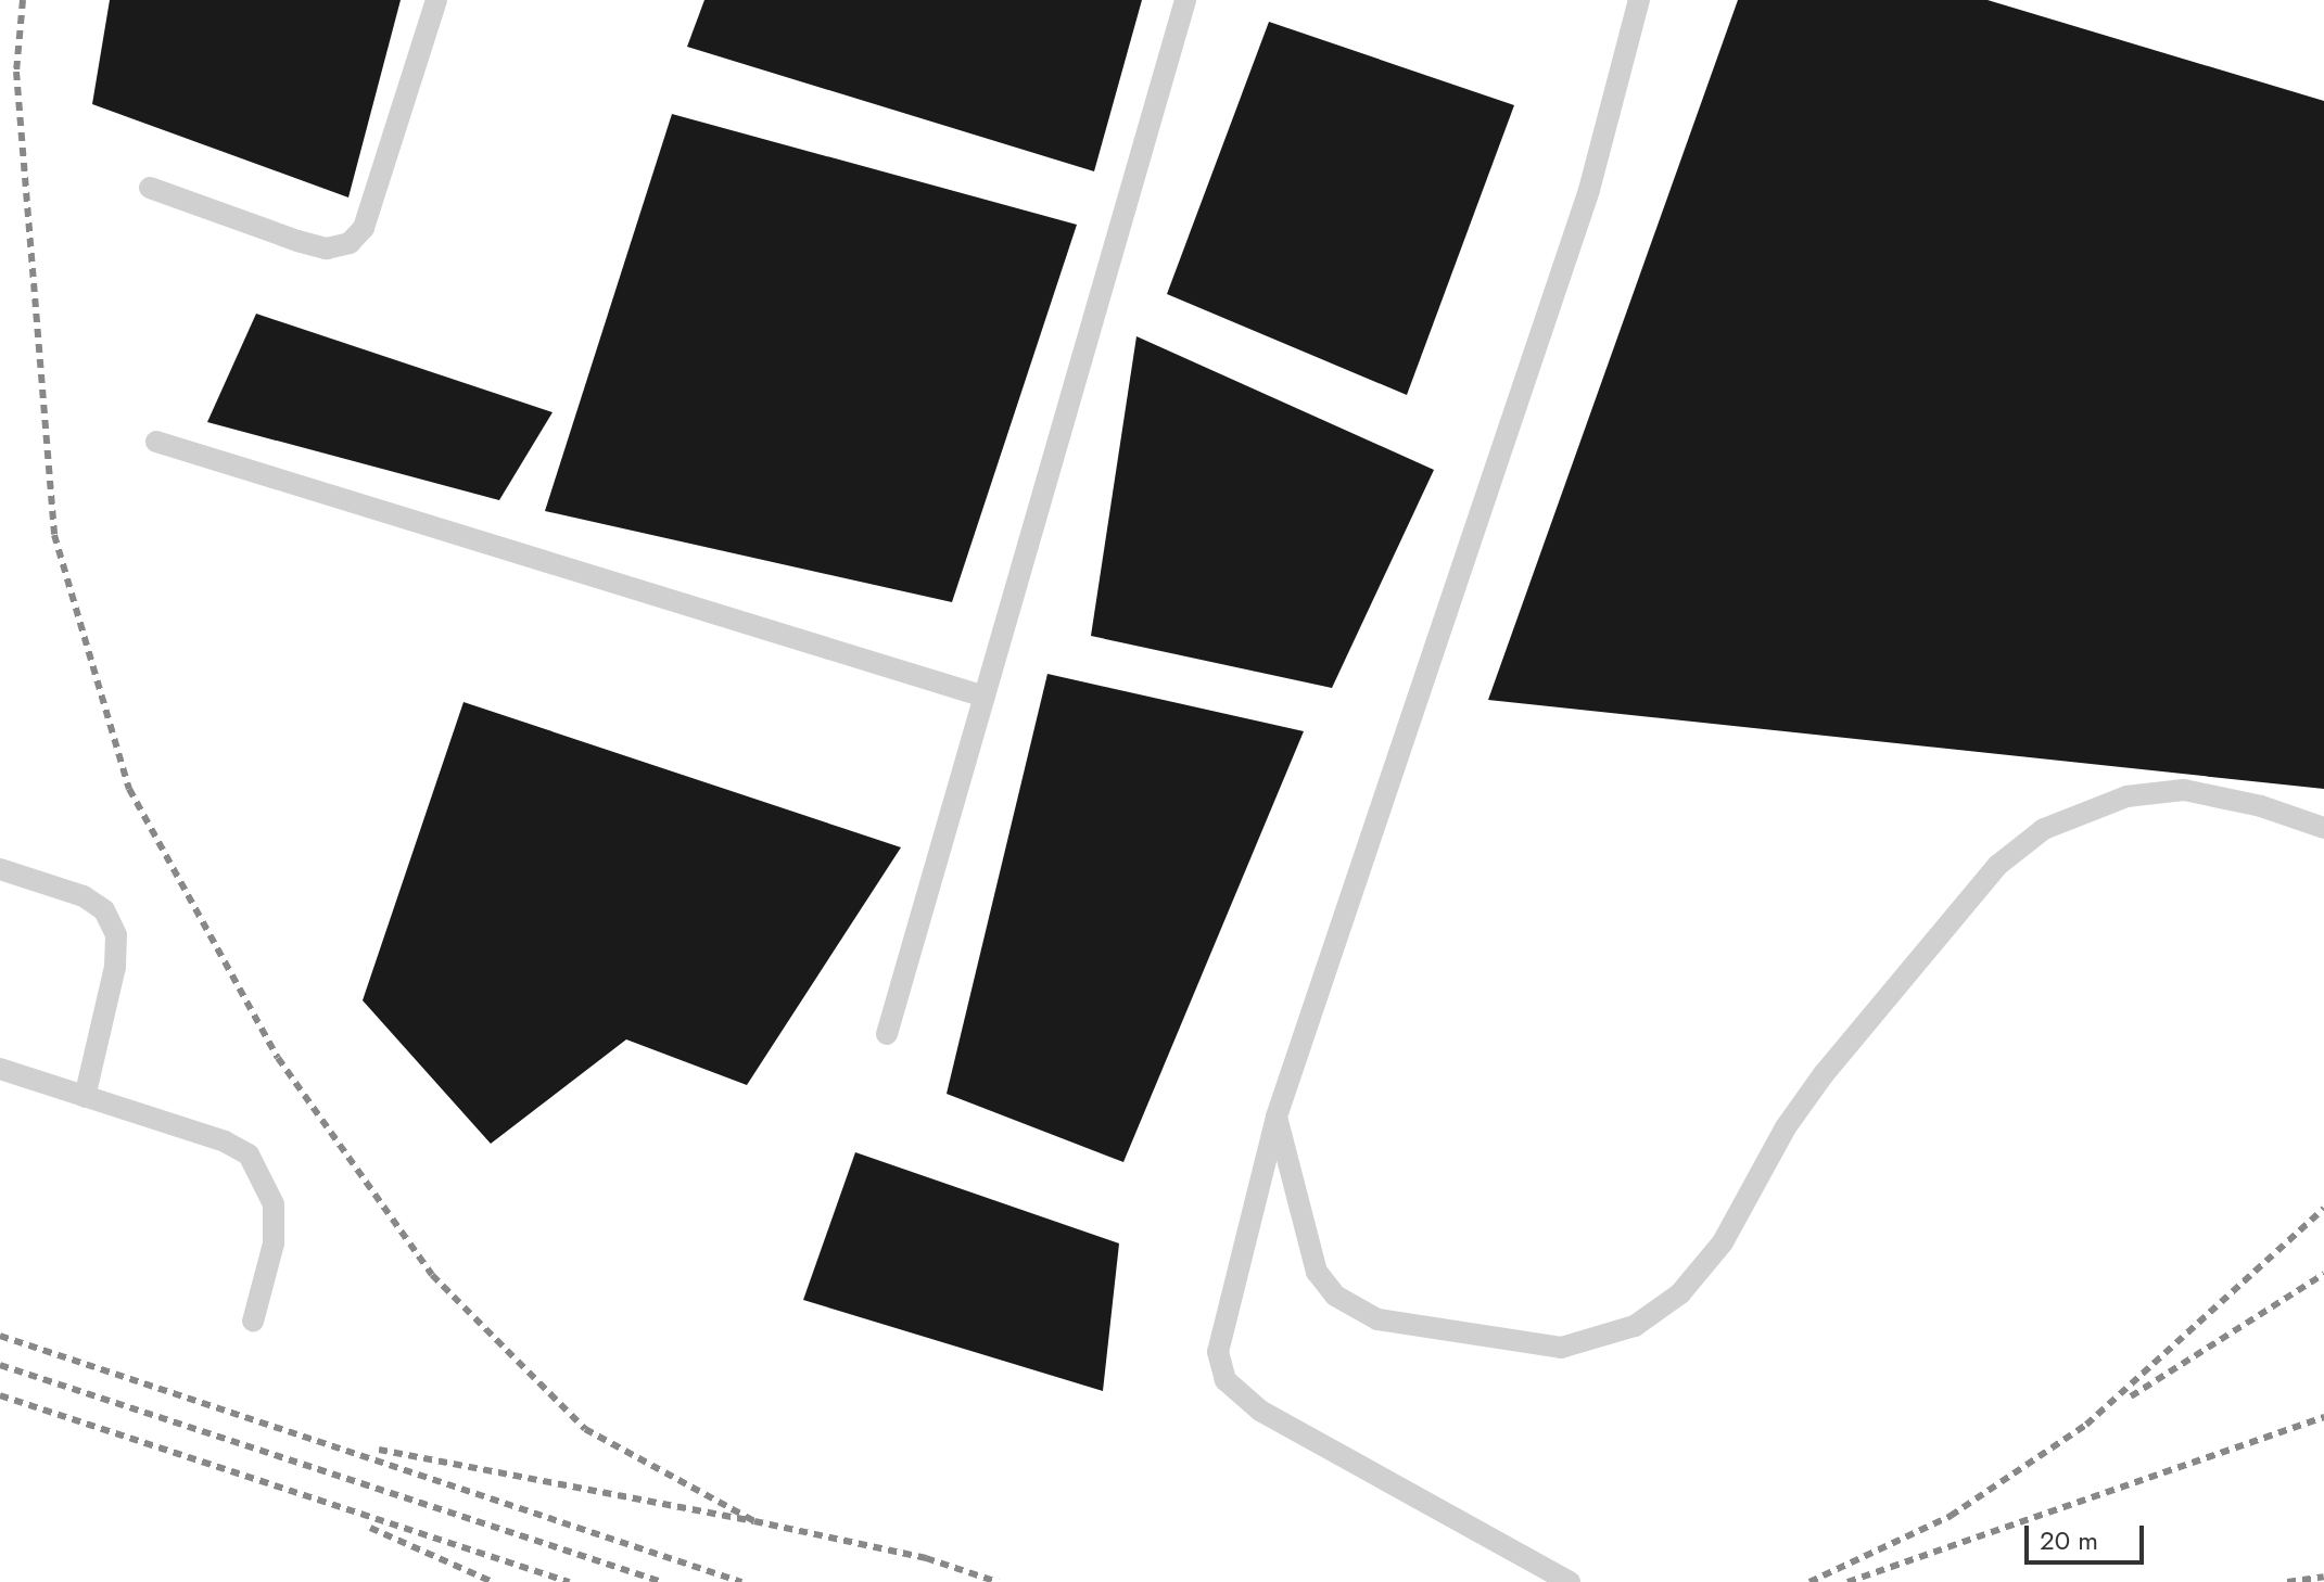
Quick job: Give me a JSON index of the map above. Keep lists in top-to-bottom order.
{
  "scale_bar": "20 m"
}
